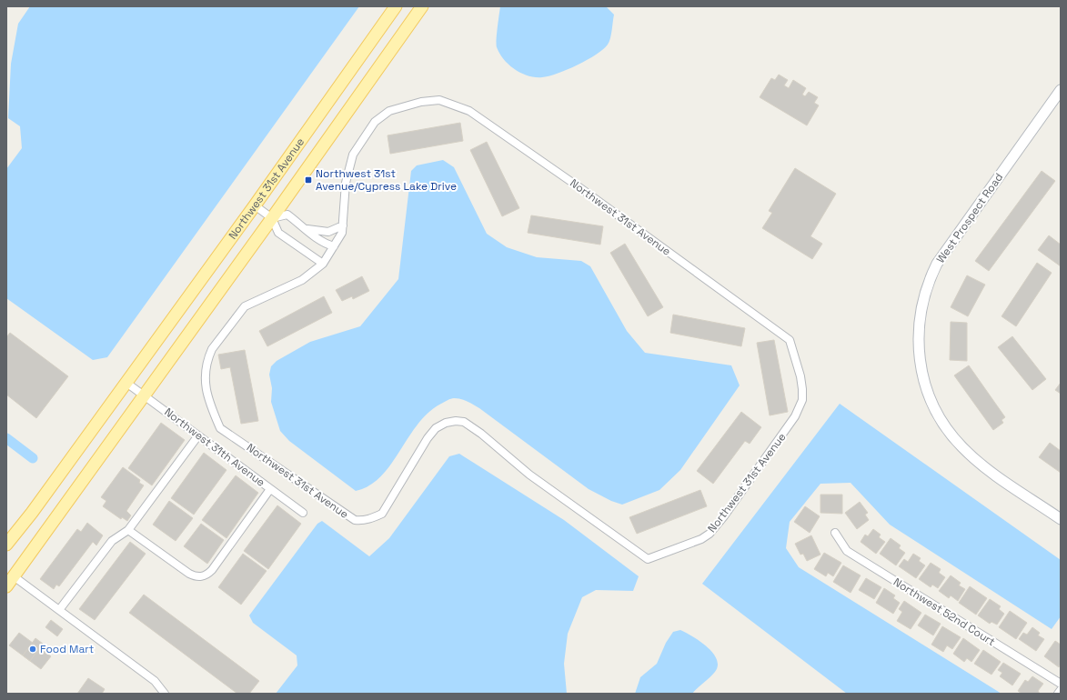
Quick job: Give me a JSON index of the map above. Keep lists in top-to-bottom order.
{
  "streets": {
    "main road": ["Northwest 31st Avenue", "West Prospect Road"],
    "street": ["Northwest 31th Avenue", "Northwest 52nd Court"]
  },
  "crossings": [
    ["Northwest 31st Avenue", "Northwest 31th Avenue"]
  ],
  "places": {
    "transit": ["Northwest 31st Avenue/Cypress Lake Drive"],
    "other": ["Food Mart"]
  }
}
